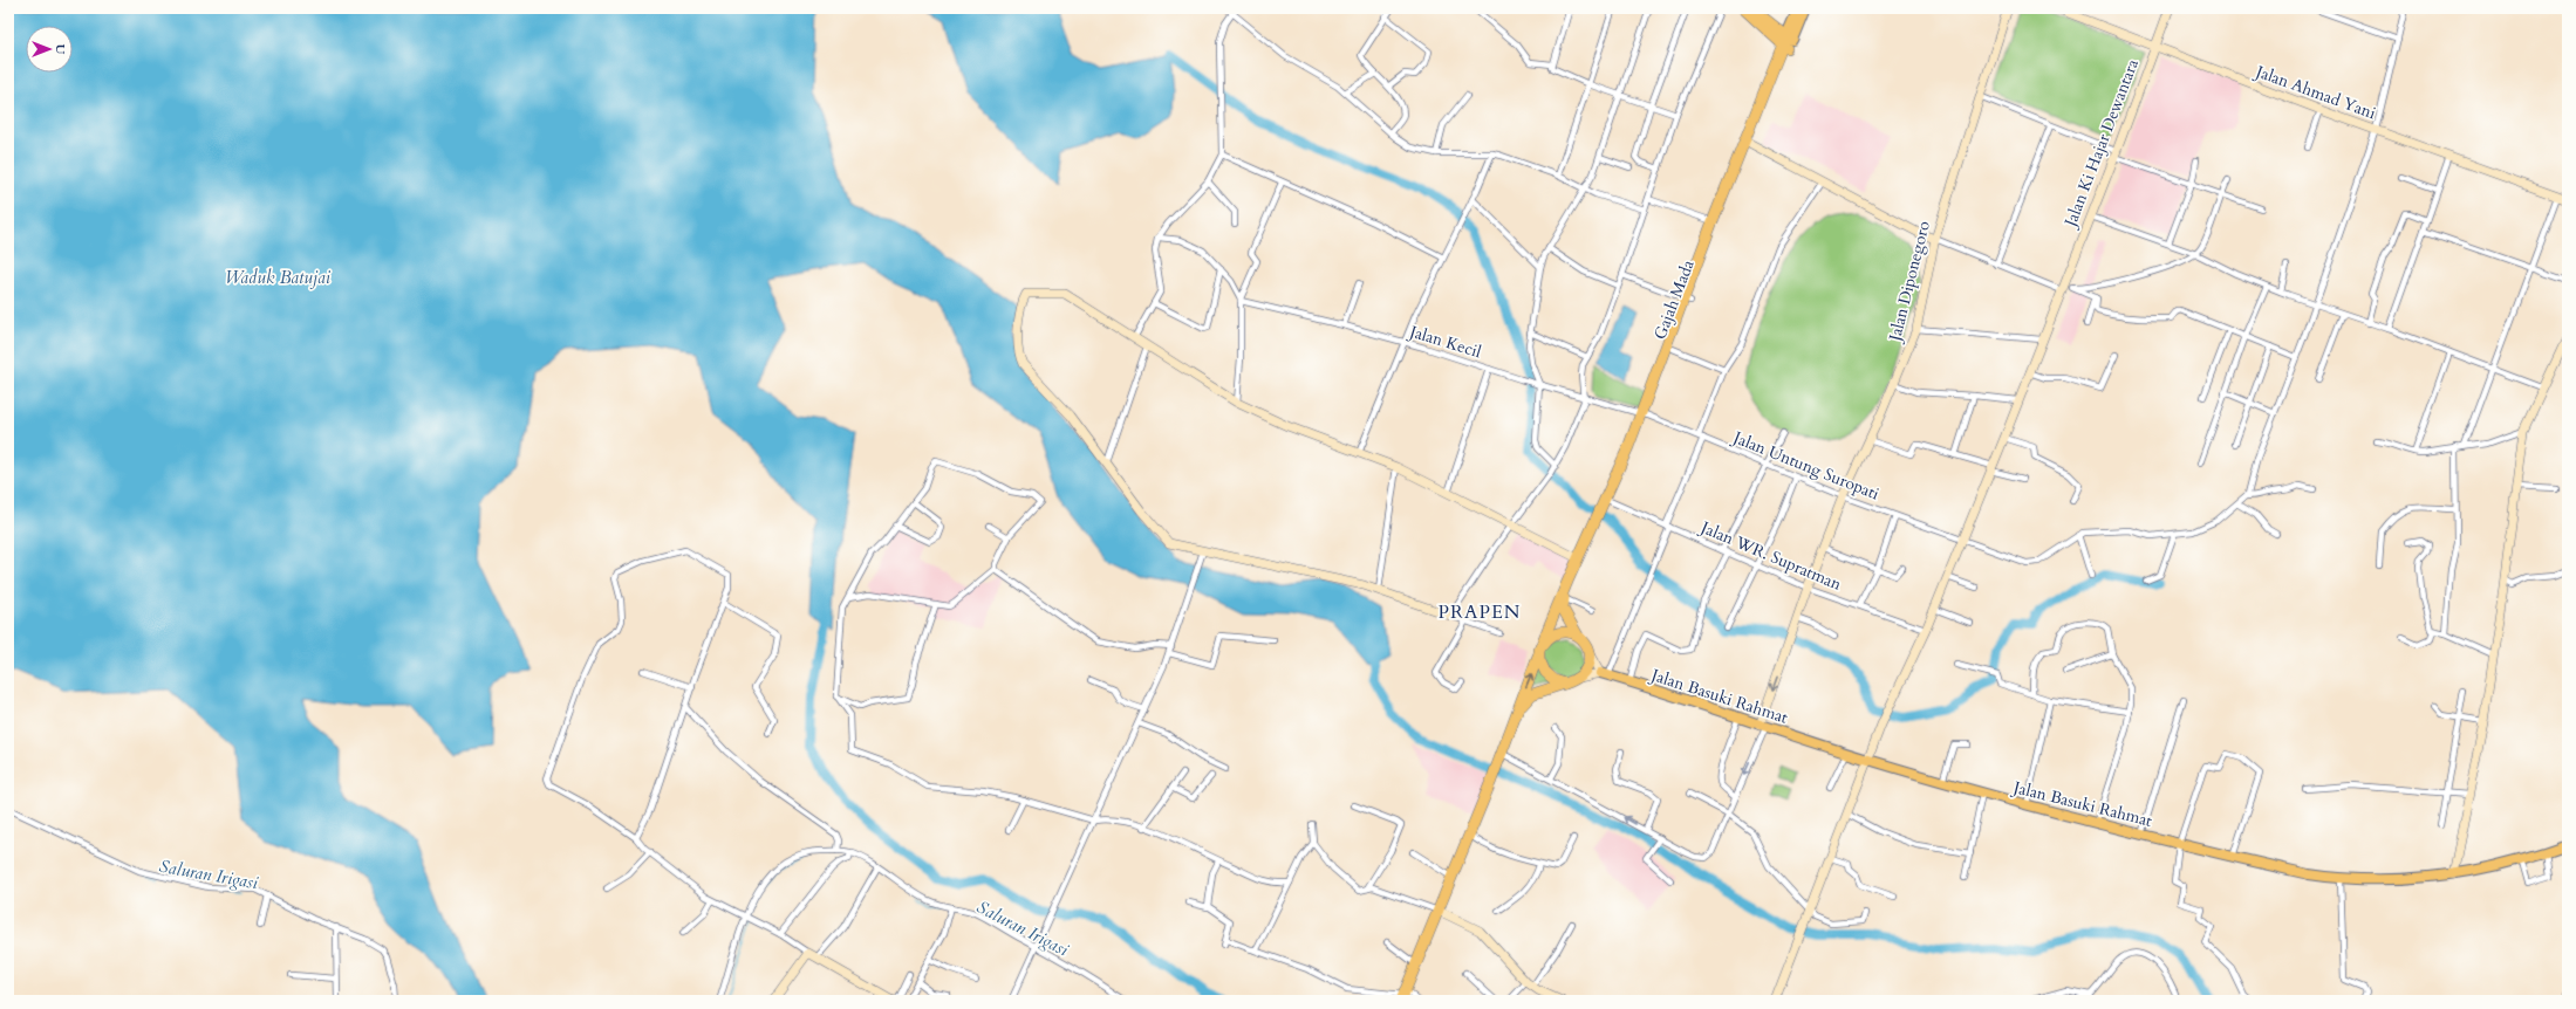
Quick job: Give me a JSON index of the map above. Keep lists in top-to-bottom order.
{
  "streets": {
    "highway": ["Gajah Mada"],
    "main road": ["Jalan Basuki Rahmat"],
    "street": [
      "Jalan Ahmad Yani",
      "Jalan Ki Hajar Dewantara",
      "Jalan Diponegoro",
      "Jalan Kecil",
      "Jalan Untung Suropati",
      "Jalan WR. Supratman"
    ]
  },
  "crossings": [
    ["Jalan Ahmad Yani", "Jalan Ki Hajar Dewantara"],
    ["Jalan Ki Hajar Dewantara", "Jalan Untung Suropati"],
    ["Jalan Ki Hajar Dewantara", "Jalan WR. Supratman"],
    ["Jalan Ki Hajar Dewantara", "Jalan Basuki Rahmat"],
    ["Jalan Diponegoro", "Jalan Untung Suropati"],
    ["Jalan Diponegoro", "Jalan WR. Supratman"],
    ["Jalan Diponegoro", "Jalan Basuki Rahmat"],
    ["Gajah Mada", "Jalan Kecil"],
    ["Gajah Mada", "Jalan Untung Suropati"],
    ["Gajah Mada", "Jalan WR. Supratman"],
    ["Jalan Kecil", "Jalan Untung Suropati"]
  ],
  "districts": ["PRAPEN"],
  "water": ["Waduk Batujai", "Saluran Irigasi"],
  "north": "right"
}
